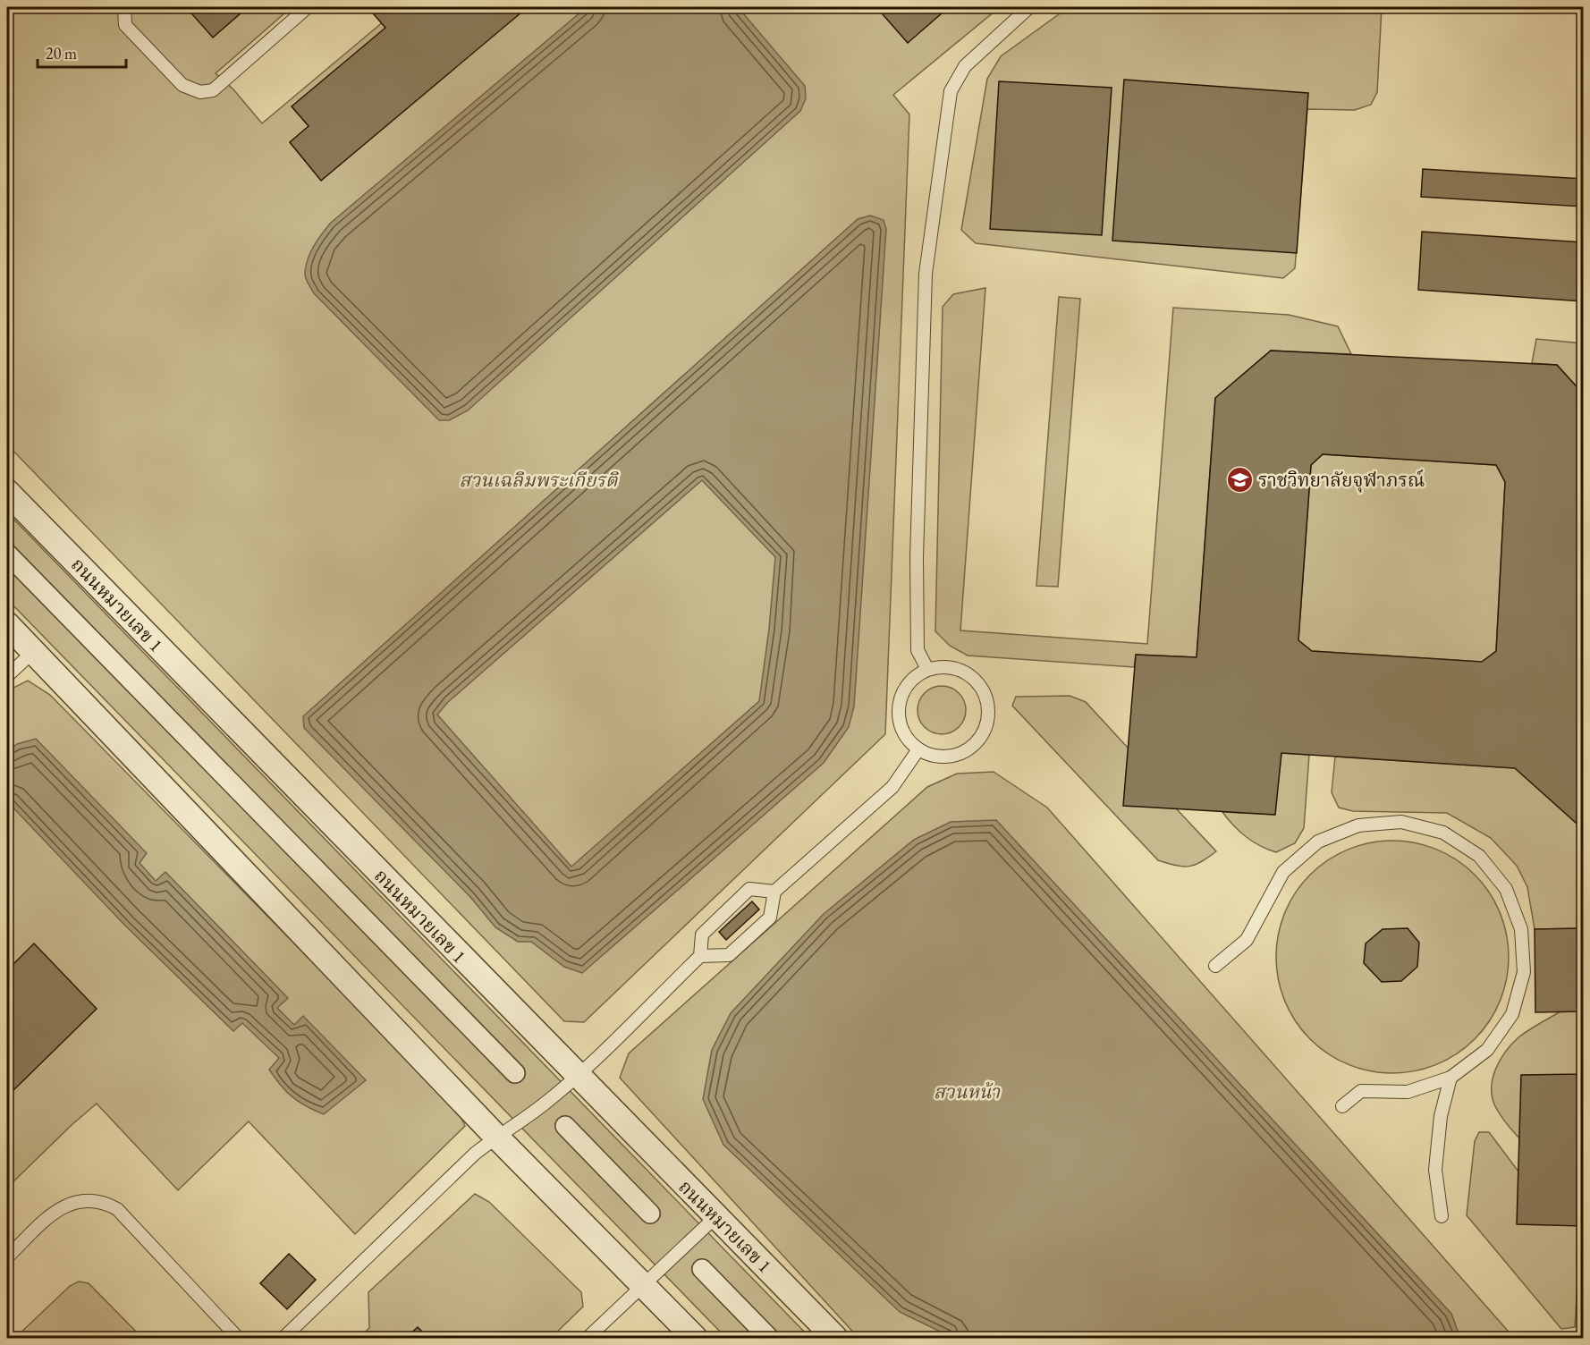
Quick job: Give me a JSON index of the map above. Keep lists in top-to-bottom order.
{
  "streets": {
    "street": ["ถนนหมายเลข 1"]
  },
  "parks": ["สวนเฉลิมพระเกียรติ", "สวนหน้า"],
  "places": {
    "school or university": ["ราชวิทยาลัยจุฬาภรณ์"]
  },
  "scale_bar": "20 m"
}
